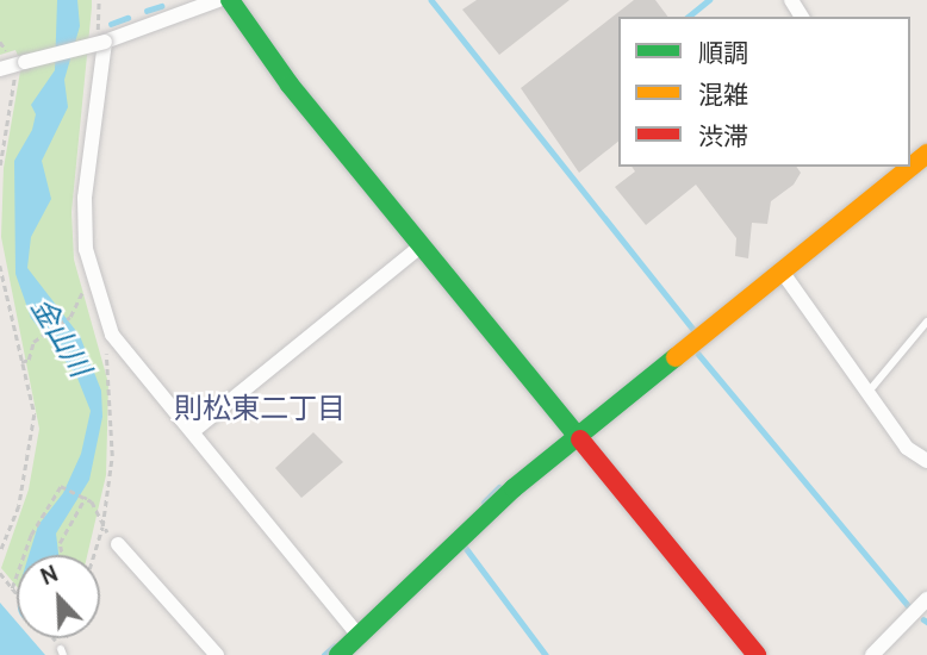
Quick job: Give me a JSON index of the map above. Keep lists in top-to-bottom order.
{
  "districts": ["則松東二丁目"],
  "water": ["金山川"],
  "legend": ["順調", "混雑", "渋滞"],
  "north": "top left"
}
